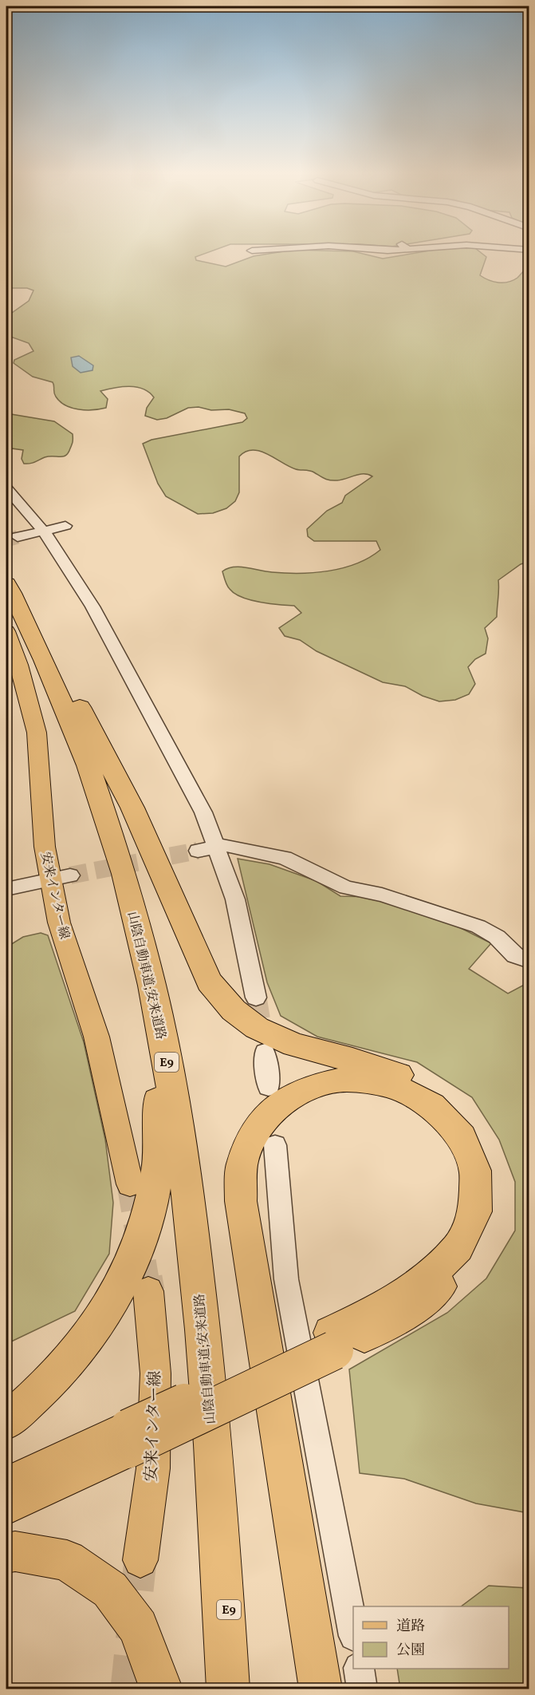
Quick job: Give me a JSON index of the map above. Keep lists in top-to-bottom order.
{
  "streets": {
    "highway": ["山陰自動車道;安来道路", "E9"],
    "main road": ["安来インター線"]
  },
  "legend": ["道路", "公園"]
}
